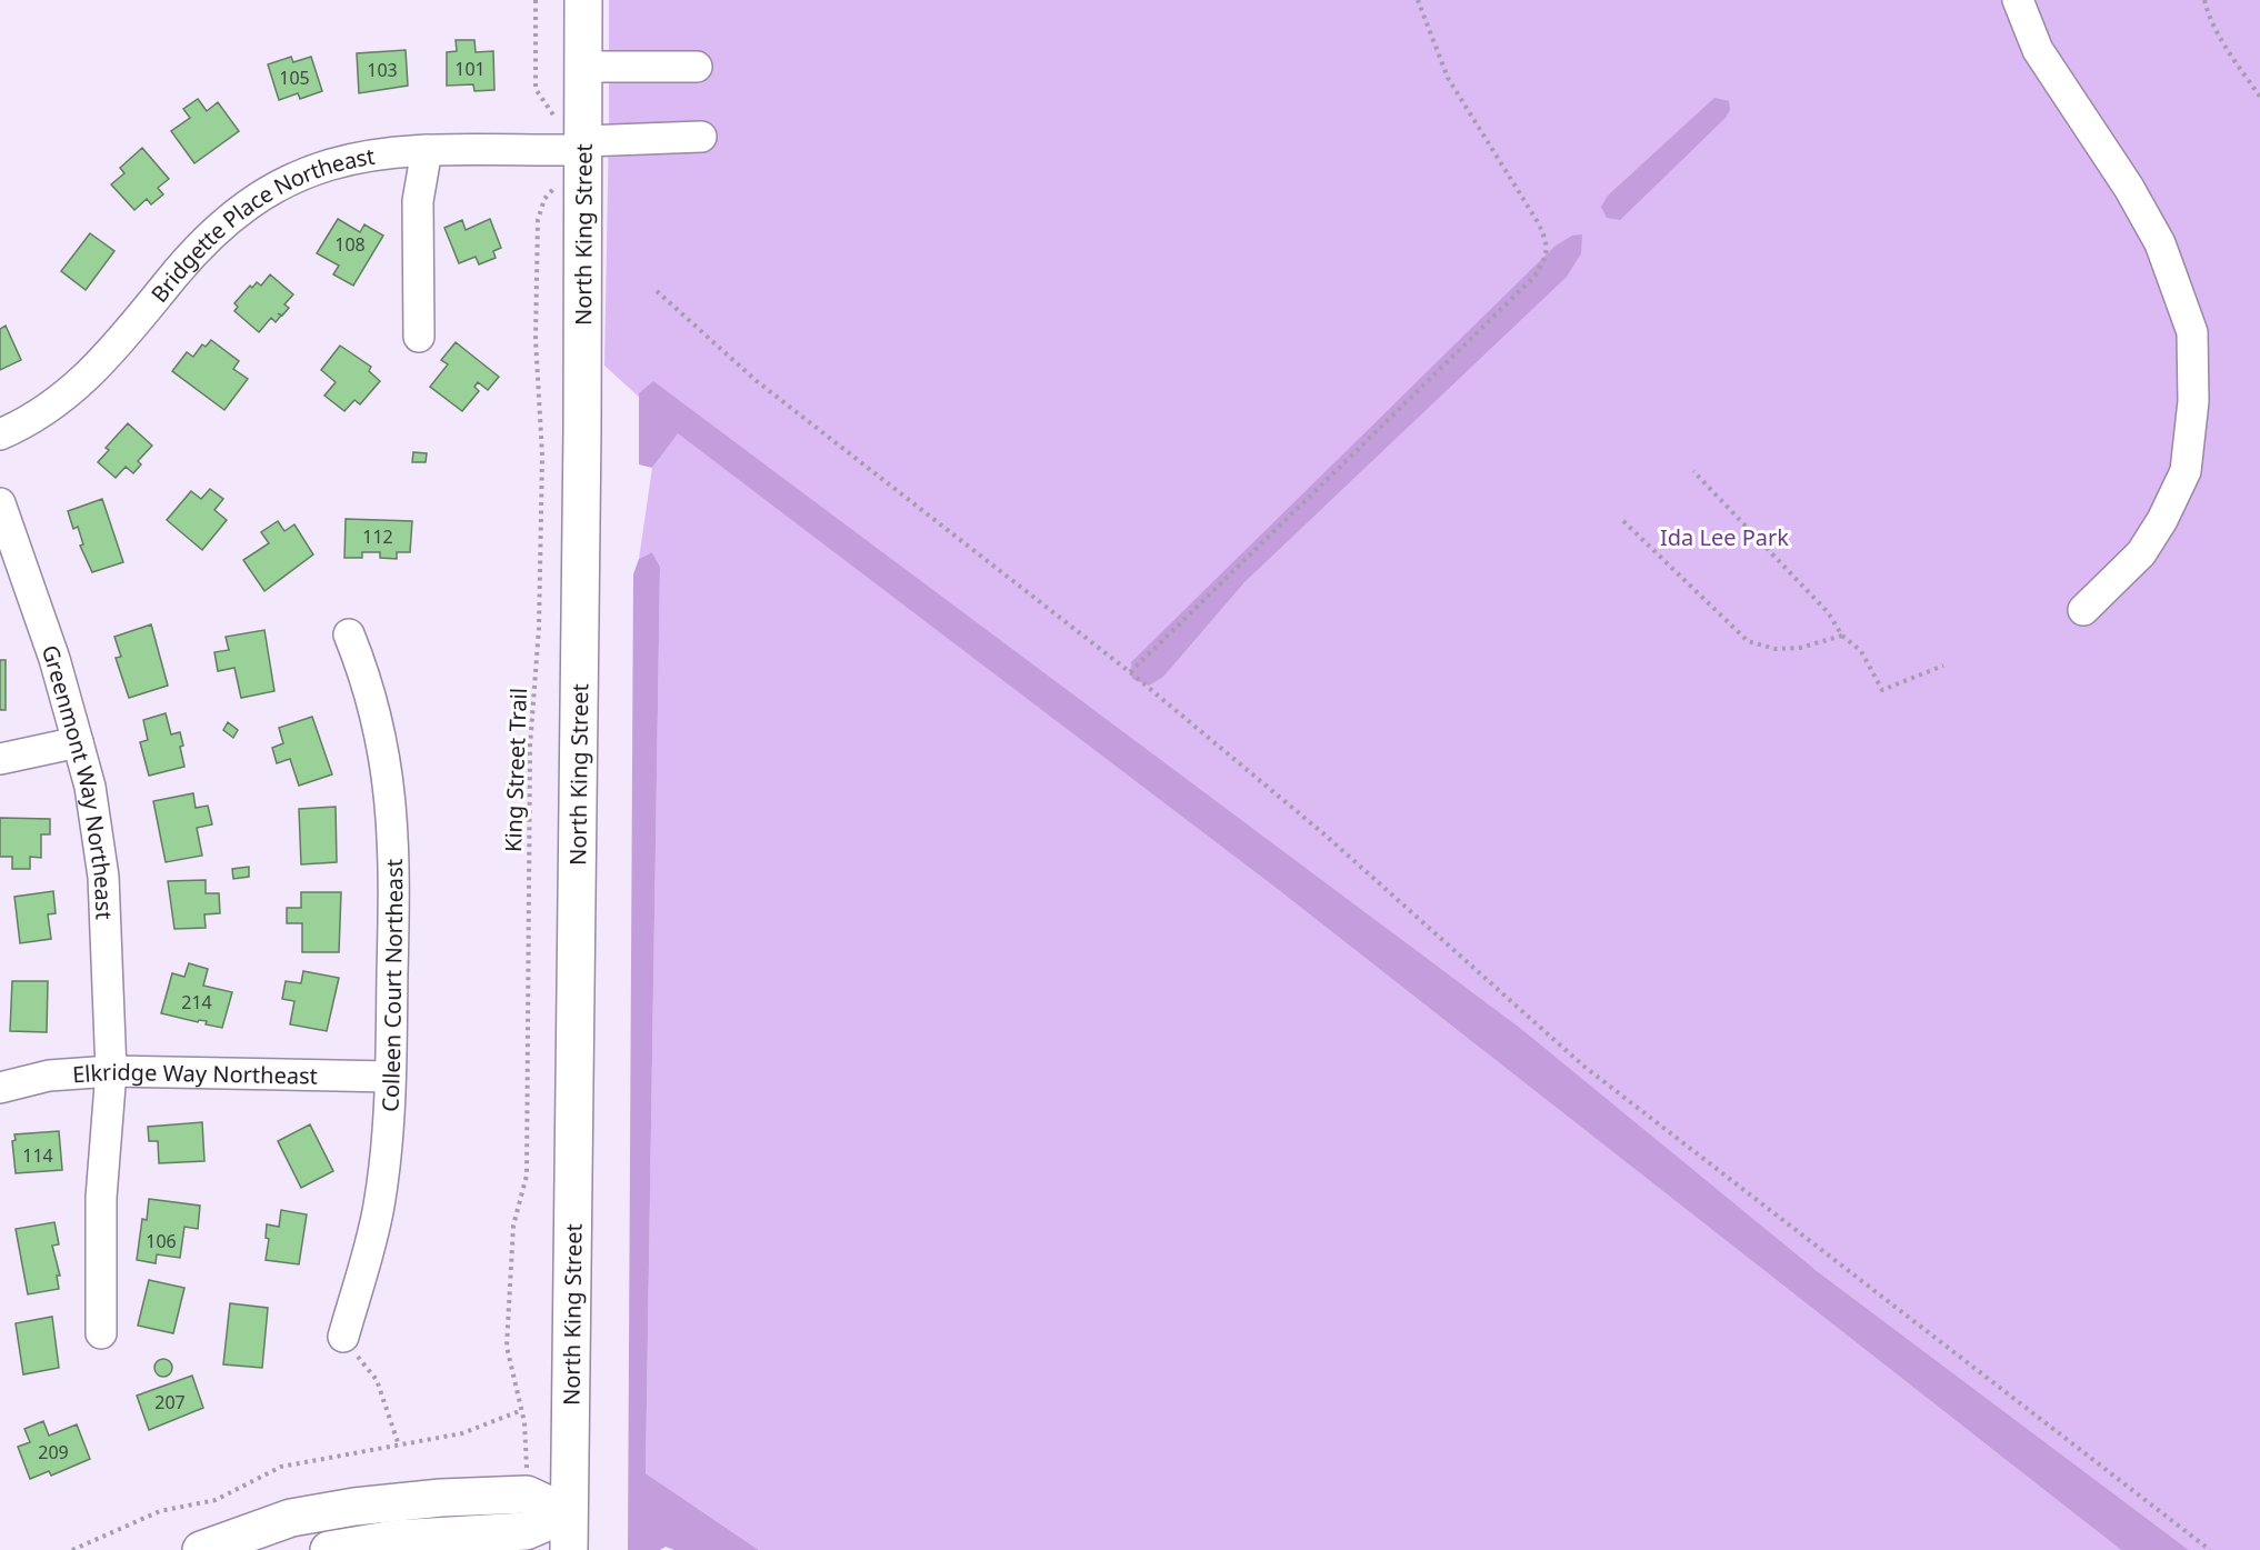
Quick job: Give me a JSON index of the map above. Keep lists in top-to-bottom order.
{
  "streets": {
    "main road": ["North King Street"],
    "street": [
      "Bridgette Place Northeast",
      "Greenmont Way Northeast",
      "Colleen Court Northeast",
      "Elkridge Way Northeast"
    ],
    "path": ["King Street Trail"]
  },
  "crossings": [
    ["Bridgette Place Northeast", "North King Street"],
    ["Bridgette Place Northeast", "King Street Trail"],
    ["North King Street", "King Street Trail"],
    ["Greenmont Way Northeast", "Elkridge Way Northeast"],
    ["Colleen Court Northeast", "Elkridge Way Northeast"]
  ],
  "parks": ["Ida Lee Park"],
  "house_numbers": [
    "101",
    "103",
    "105",
    "108",
    "112",
    "214",
    "114",
    "106",
    "207",
    "209"
  ]
}
